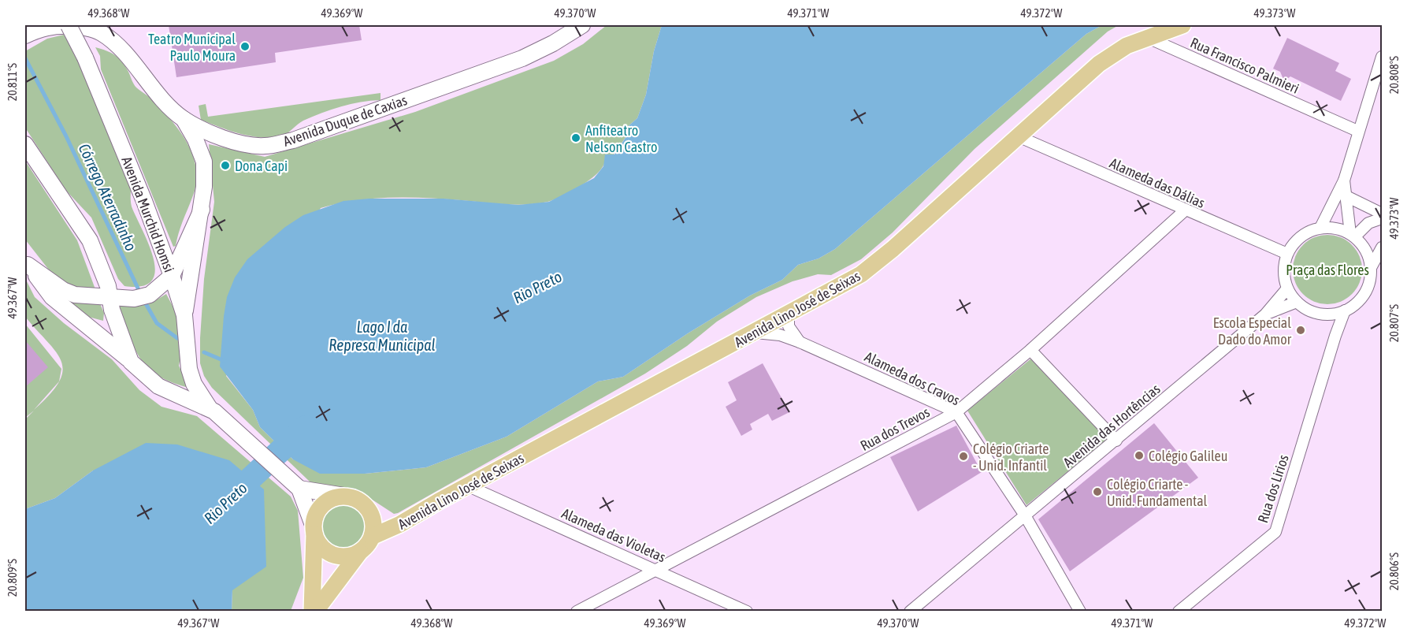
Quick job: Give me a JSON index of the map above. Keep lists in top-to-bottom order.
{
  "streets": {
    "main road": ["Avenida Duque de Caxias", "Avenida Murchid Homsi", "Avenida Lino José de Seixas"],
    "street": [
      "Rua Francisco Palmieri",
      "Alameda das Dálias",
      "Alameda dos Cravos",
      "Avenida das Hortências",
      "Rua dos Trevos",
      "Rua dos Lirios",
      "Alameda das Violetas"
    ]
  },
  "crossings": [
    ["Rua Francisco Palmieri", "Avenida Lino José de Seixas"],
    ["Alameda das Dálias", "Avenida Lino José de Seixas"],
    ["Alameda das Dálias", "Avenida das Hortências"],
    ["Alameda das Dálias", "Rua dos Trevos"],
    ["Alameda das Dálias", "Rua dos Lirios"],
    ["Avenida Murchid Homsi", "Avenida Lino José de Seixas"],
    ["Avenida Lino José de Seixas", "Alameda dos Cravos"],
    ["Avenida Lino José de Seixas", "Alameda das Violetas"],
    ["Alameda dos Cravos", "Avenida das Hortências"],
    ["Alameda dos Cravos", "Rua dos Trevos"],
    ["Avenida das Hortências", "Rua dos Lirios"],
    ["Rua dos Trevos", "Alameda das Violetas"]
  ],
  "water": ["Córrego Aterradinho", "Rio Preto", "Lago I da Represa Municipal"],
  "parks": ["Praça das Flores"],
  "places": [
    "Teatro Municipal Paulo Moura",
    "Anfiteatro Nelson Castro",
    "Dona Capi",
    "Escola Especial Dado do Amor",
    "Colégio Galileu",
    "Colégio Criarte - Unid. Infantil",
    "Colégio Criarte - Unid. Fundamental"
  ],
  "coordinates": [
    "49.368°W",
    "49.369°W",
    "49.370°W",
    "49.371°W",
    "49.372°W",
    "49.373°W",
    "20.808°S",
    "20.811°S",
    "49.367°W",
    "20.807°S",
    "20.806°S",
    "20.809°S"
  ]
}
